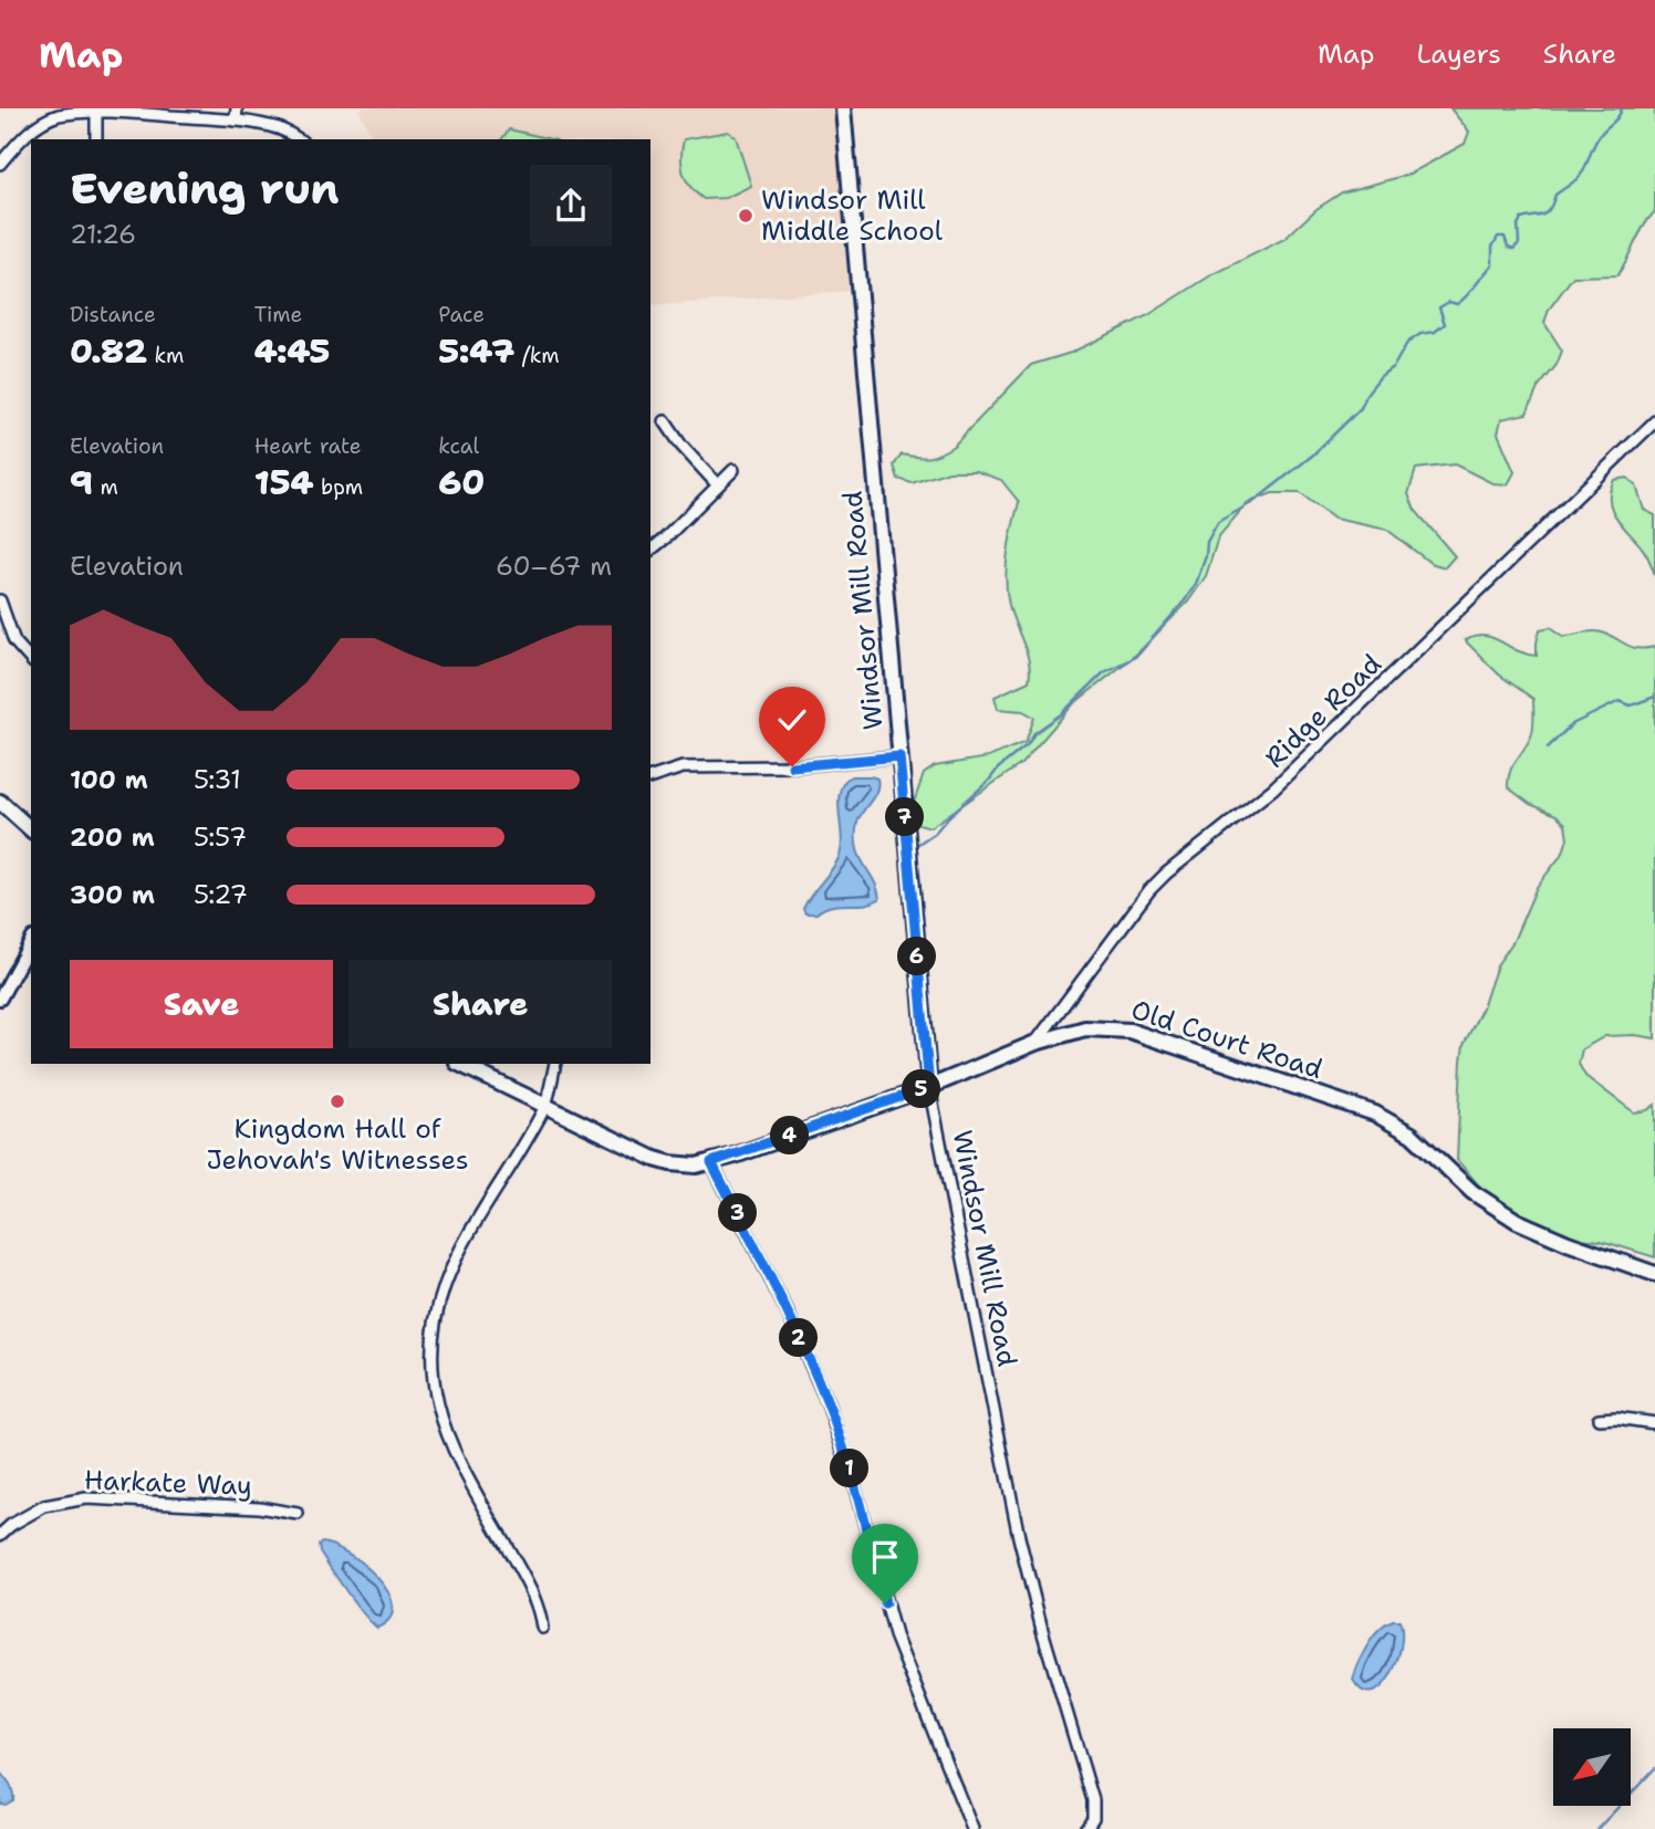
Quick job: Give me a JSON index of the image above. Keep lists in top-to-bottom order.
{
  "streets": {
    "main road": ["Windsor Mill Road", "Old Court Road"],
    "street": ["Ridge Road", "Harkate Way"]
  },
  "crossings": [
    ["Windsor Mill Road", "Old Court Road"],
    ["Ridge Road", "Old Court Road"]
  ],
  "places": ["Windsor Mill Middle School", "Kingdom Hall of Jehovah's Witnesses"],
  "north": "bottom left",
  "page": {
    "header": "Map",
    "nav": ["Map", "Layers", "Share"],
    "heading": ["Evening run", "21:26"],
    "stats": [
      ["Distance", "0.82 km"],
      ["Time", "4:45"],
      ["Pace", "5:47 /km"],
      ["Elevation", "9 m"],
      ["Heart rate", "154 bpm"],
      ["kcal", "60"]
    ],
    "chart": ["Elevation", "60–67 m"],
    "list": [
      {
        "name": "100 m",
        "note": "5:31"
      },
      {
        "name": "200 m",
        "note": "5:57"
      },
      {
        "name": "300 m",
        "note": "5:27"
      }
    ],
    "pins": [
      "7",
      "6",
      "5",
      "4",
      "3",
      "2",
      "1"
    ],
    "buttons": ["Save", "Share"]
  }
}
